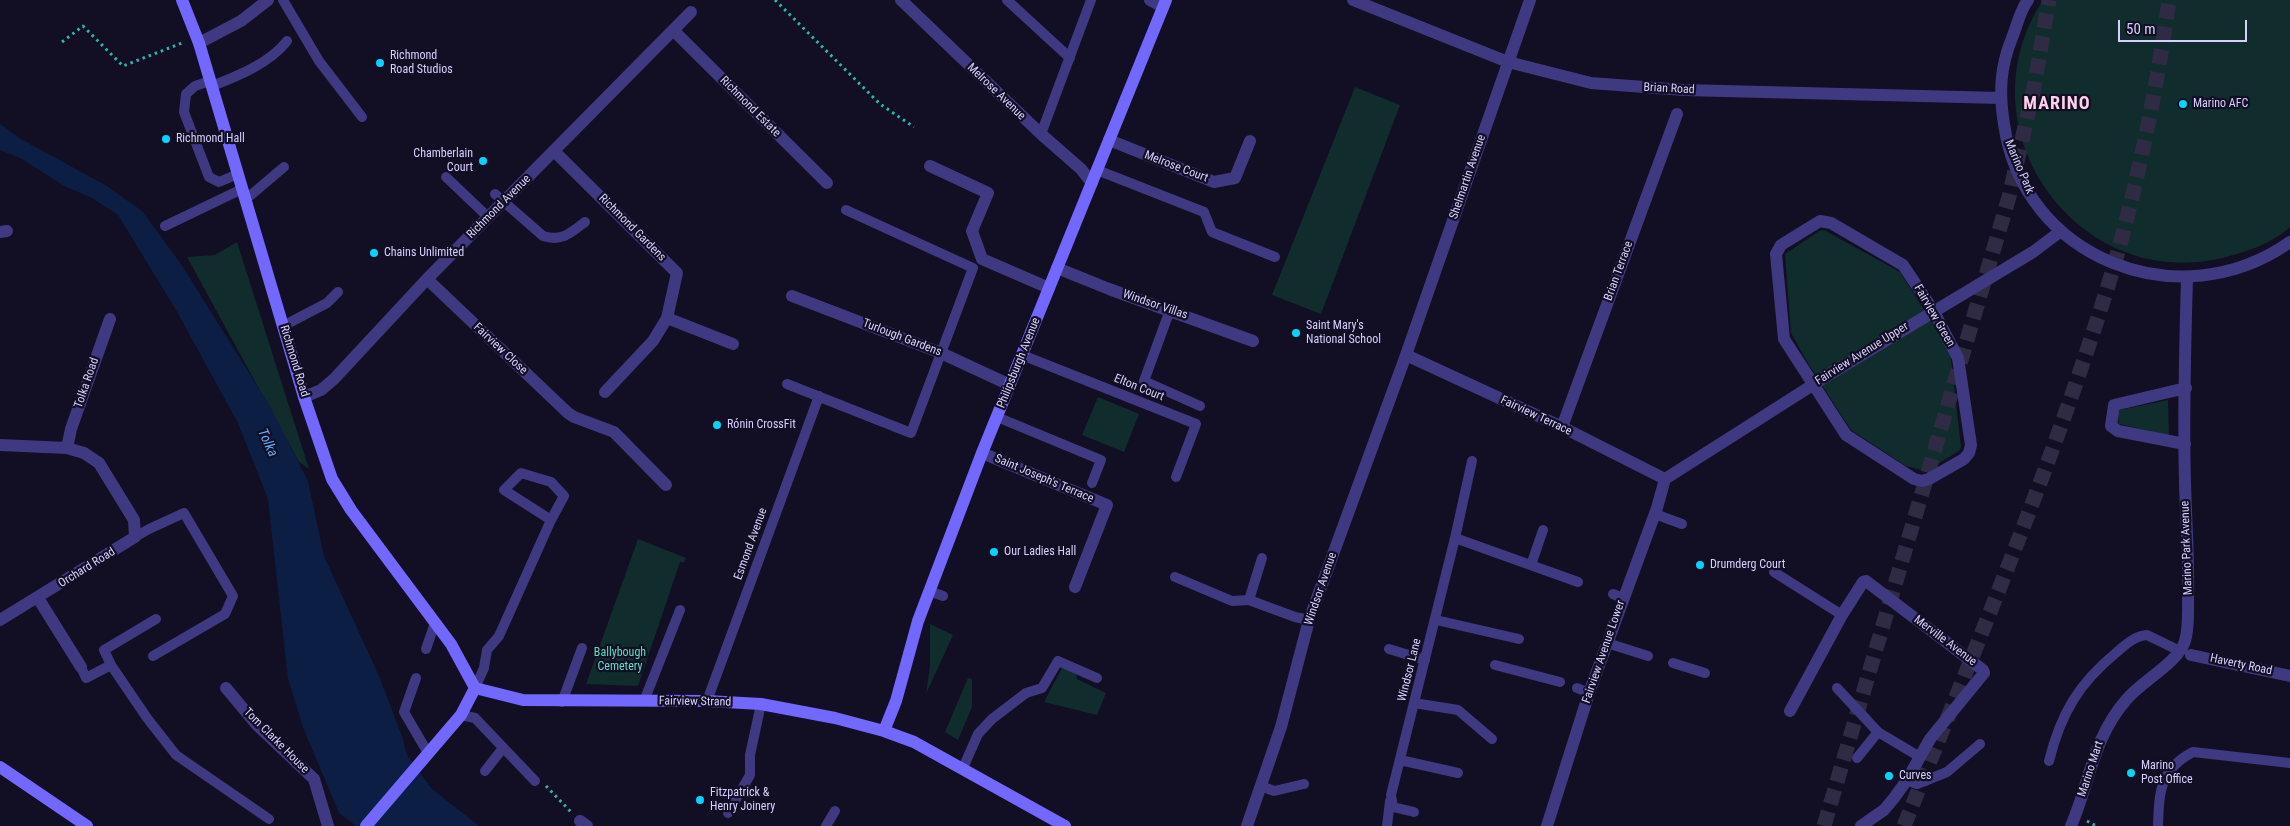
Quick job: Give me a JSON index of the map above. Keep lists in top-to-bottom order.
{
  "streets": {
    "street": [
      "Brian Road",
      "Melrose Avenue",
      "Richmond Estate",
      "Melrose Court",
      "Marino Park",
      "Shelmartin Avenue",
      "Richmond Avenue",
      "Richmond Gardens",
      "Brian Terrace",
      "Windsor Villas",
      "Fairview Green",
      "Turlough Gardens",
      "Fairview Close",
      "Fairview Avenue Upper",
      "Richmond Road",
      "Philipsburgh Avenue",
      "Tolka Road",
      "Fairview Terrace",
      "Saint Joseph's Terrace",
      "Marino Park Avenue",
      "Orchard Road",
      "Windsor Avenue",
      "Merville Avenue",
      "Fairview Avenue Lower",
      "Haverty Road",
      "Fairview Strand",
      "Tom Clarke House",
      "Marino Mart"
    ],
    "lane": ["Elton Court", "Esmond Avenue", "Windsor Lane"]
  },
  "crossings": [
    ["Brian Road", "Marino Park"],
    ["Brian Road", "Shelmartin Avenue"],
    ["Melrose Avenue", "Philipsburgh Avenue"],
    ["Richmond Estate", "Richmond Avenue"],
    ["Melrose Court", "Philipsburgh Avenue"],
    ["Marino Park", "Fairview Avenue Upper"],
    ["Marino Park", "Marino Park Avenue"],
    ["Shelmartin Avenue", "Fairview Terrace"],
    ["Shelmartin Avenue", "Windsor Avenue"],
    ["Richmond Avenue", "Richmond Gardens"],
    ["Richmond Avenue", "Fairview Close"],
    ["Richmond Avenue", "Richmond Road"],
    ["Brian Terrace", "Fairview Terrace"],
    ["Windsor Villas", "Philipsburgh Avenue"],
    ["Fairview Green", "Fairview Avenue Upper"],
    ["Turlough Gardens", "Philipsburgh Avenue"],
    ["Fairview Avenue Upper", "Fairview Terrace"],
    ["Fairview Avenue Upper", "Fairview Avenue Lower"],
    ["Richmond Road", "Fairview Strand"],
    ["Philipsburgh Avenue", "Elton Court"],
    ["Philipsburgh Avenue", "Saint Joseph's Terrace"],
    ["Philipsburgh Avenue", "Fairview Strand"],
    ["Fairview Terrace", "Windsor Avenue"],
    ["Fairview Terrace", "Fairview Avenue Lower"],
    ["Esmond Avenue", "Fairview Strand"],
    ["Marino Park Avenue", "Haverty Road"],
    ["Marino Park Avenue", "Marino Mart"],
    ["Haverty Road", "Marino Mart"]
  ],
  "districts": ["MARINO"],
  "water": ["Tolka"],
  "parks": ["Ballybough Cemetery"],
  "places": [
    "Richmond Road Studios",
    "Marino AFC",
    "Richmond Hall",
    "Chamberlain Court",
    "Chains Unlimited",
    "Saint Mary's National School",
    "Rónin CrossFit",
    "Our Ladies Hall",
    "Drumderg Court",
    "Marino Post Office",
    "Curves",
    "Fitzpatrick & Henry Joinery"
  ],
  "scale_bar": "50 m"
}
